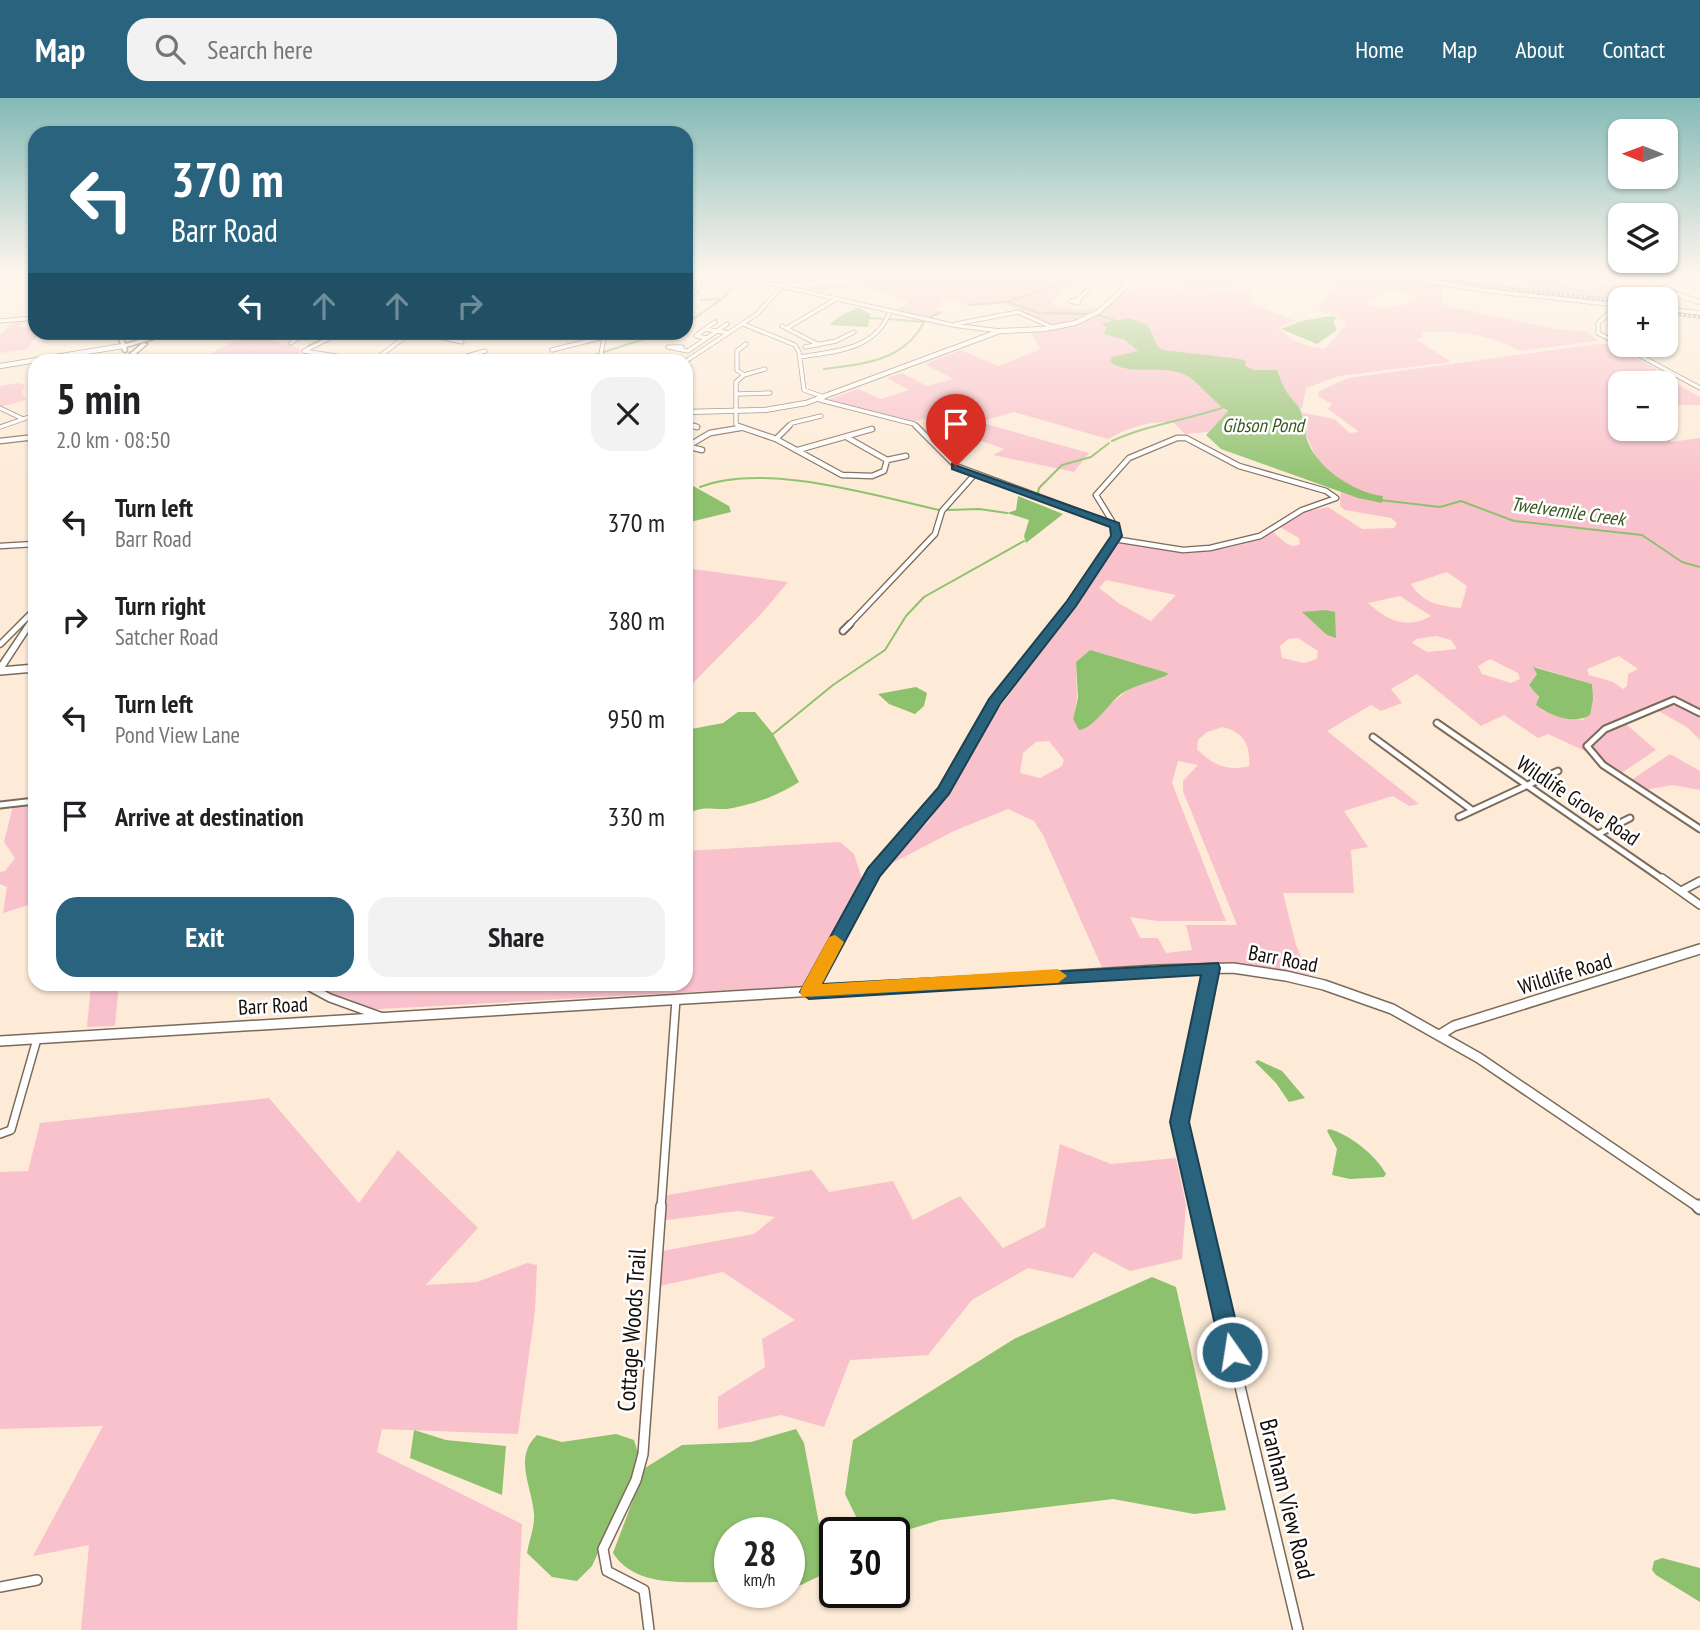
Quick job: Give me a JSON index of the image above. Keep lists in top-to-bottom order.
{
  "streets": {
    "street": [
      "Wildlife Grove Road",
      "Barr Road",
      "Wildlife Road",
      "Cottage Woods Trail",
      "Branham View Road"
    ]
  },
  "crossings": [
    ["Barr Road", "Wildlife Road"],
    ["Barr Road", "Cottage Woods Trail"],
    ["Barr Road", "Branham View Road"]
  ],
  "water": ["Gibson Pond", "Twelvemile Creek"],
  "north": "left",
  "page": {
    "header": "Map",
    "search": "Search here",
    "nav": [
      "Home",
      "Map",
      "About",
      "Contact"
    ],
    "map_buttons": ["+", "−"],
    "turn": ["370 m", "Barr Road"],
    "heading": ["5 min", "2.0 km · 08:50"],
    "list": [
      {
        "name": "Turn left",
        "note": "Barr Road",
        "value": "370 m"
      },
      {
        "name": "Turn right",
        "note": "Satcher Road",
        "value": "380 m"
      },
      {
        "name": "Turn left",
        "note": "Pond View Lane",
        "value": "950 m"
      },
      {
        "name": "Arrive at destination",
        "value": "330 m"
      }
    ],
    "buttons": ["Exit", "Share"],
    "speed": "28 km/h",
    "limit": "30"
  }
}
